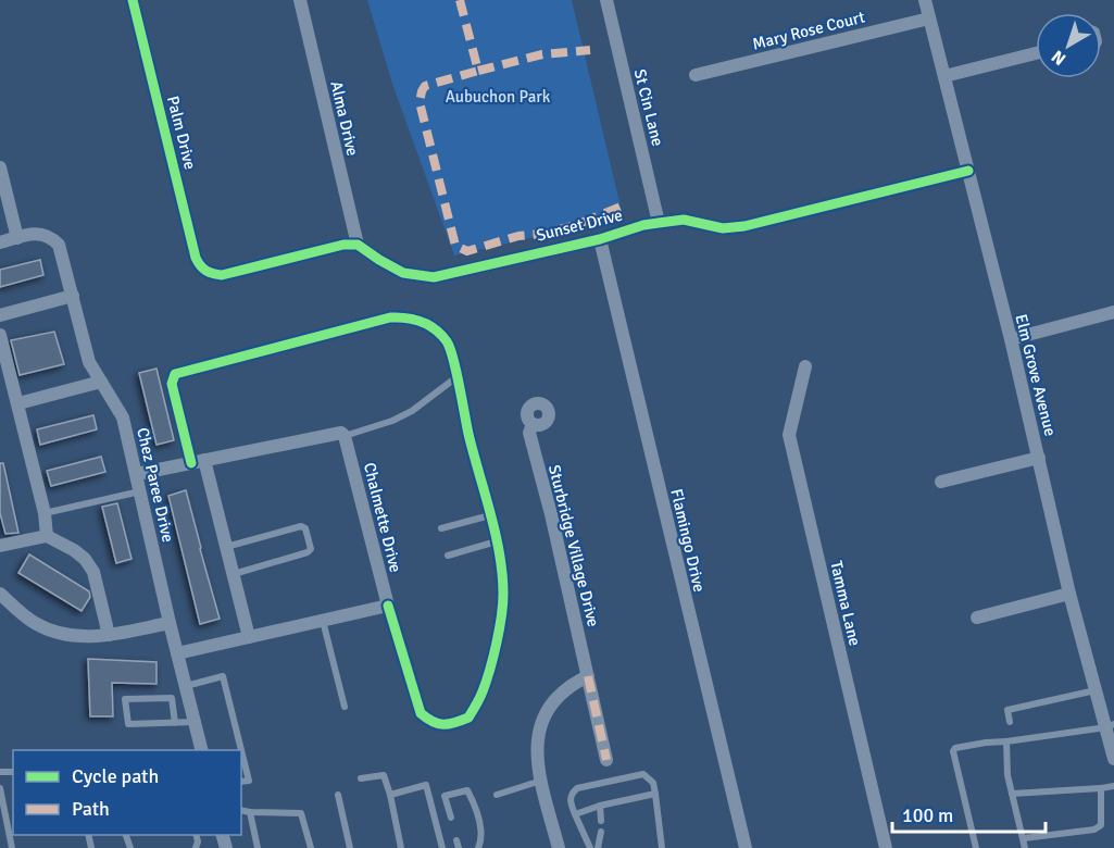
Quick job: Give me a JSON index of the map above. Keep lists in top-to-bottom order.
{
  "streets": {
    "street": [
      "Mary Rose Court",
      "St Cin Lane",
      "Alma Drive",
      "Palm Drive",
      "Sunset Drive",
      "Elm Grove Avenue",
      "Chez Paree Drive",
      "Chalmette Drive",
      "Flamingo Drive",
      "Sturbridge Village Drive",
      "Tamma Lane"
    ]
  },
  "crossings": [
    ["Mary Rose Court", "Elm Grove Avenue"],
    ["St Cin Lane", "Sunset Drive"],
    ["Alma Drive", "Palm Drive"],
    ["Alma Drive", "Sunset Drive"],
    ["Palm Drive", "Sunset Drive"],
    ["Sunset Drive", "Elm Grove Avenue"],
    ["Sunset Drive", "Flamingo Drive"]
  ],
  "parks": ["Aubuchon Park"],
  "legend": ["Cycle path", "Path"],
  "scale_bar": "100 m",
  "north": "bottom left"
}
